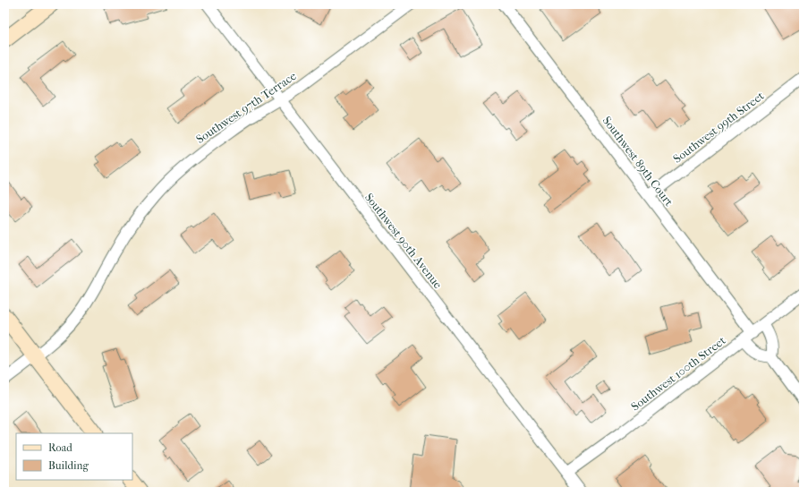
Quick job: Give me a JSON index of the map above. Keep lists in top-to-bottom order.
{
  "streets": {
    "street": [
      "Southwest 97th Terrace",
      "Southwest 99th Street",
      "Southwest 89th Court",
      "Southwest 90th Avenue",
      "Southwest 100th Street"
    ]
  },
  "crossings": [
    ["Southwest 97th Terrace", "Southwest 90th Avenue"],
    ["Southwest 99th Street", "Southwest 89th Court"],
    ["Southwest 89th Court", "Southwest 100th Street"],
    ["Southwest 90th Avenue", "Southwest 100th Street"]
  ],
  "legend": ["Road", "Building"]
}
